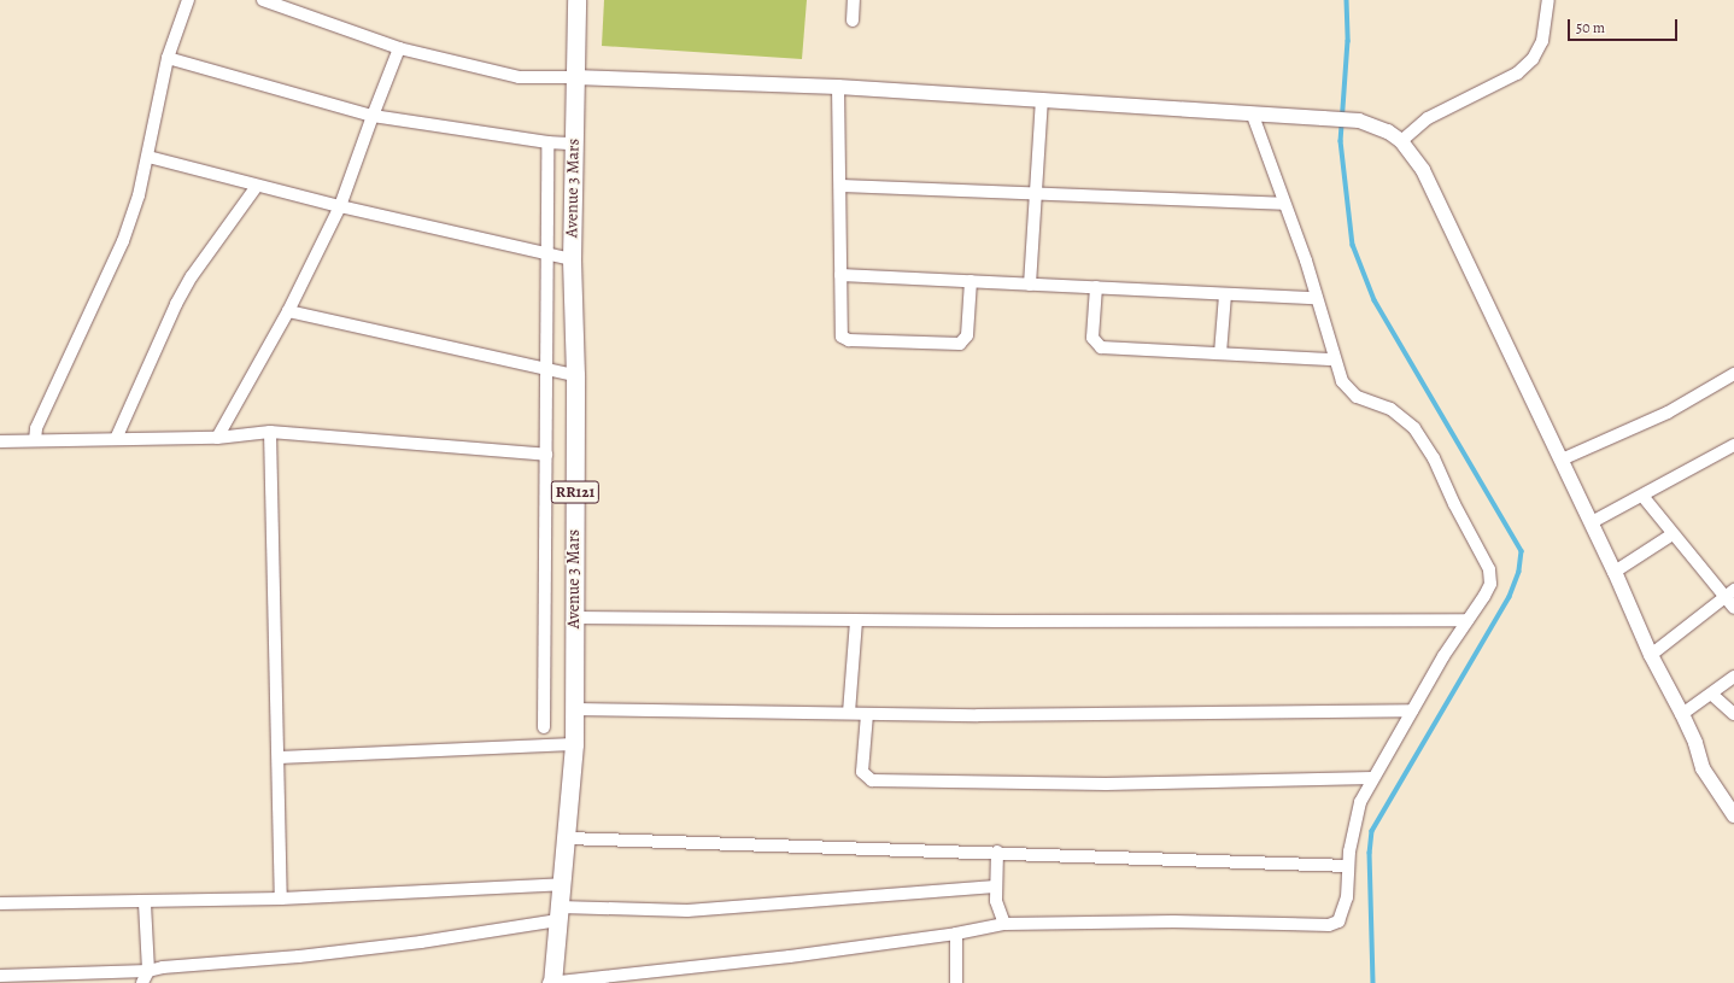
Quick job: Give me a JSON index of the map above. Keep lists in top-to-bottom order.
{
  "streets": {
    "main road": ["Avenue 3 Mars", "RR121"]
  },
  "scale_bar": "50 m"
}
